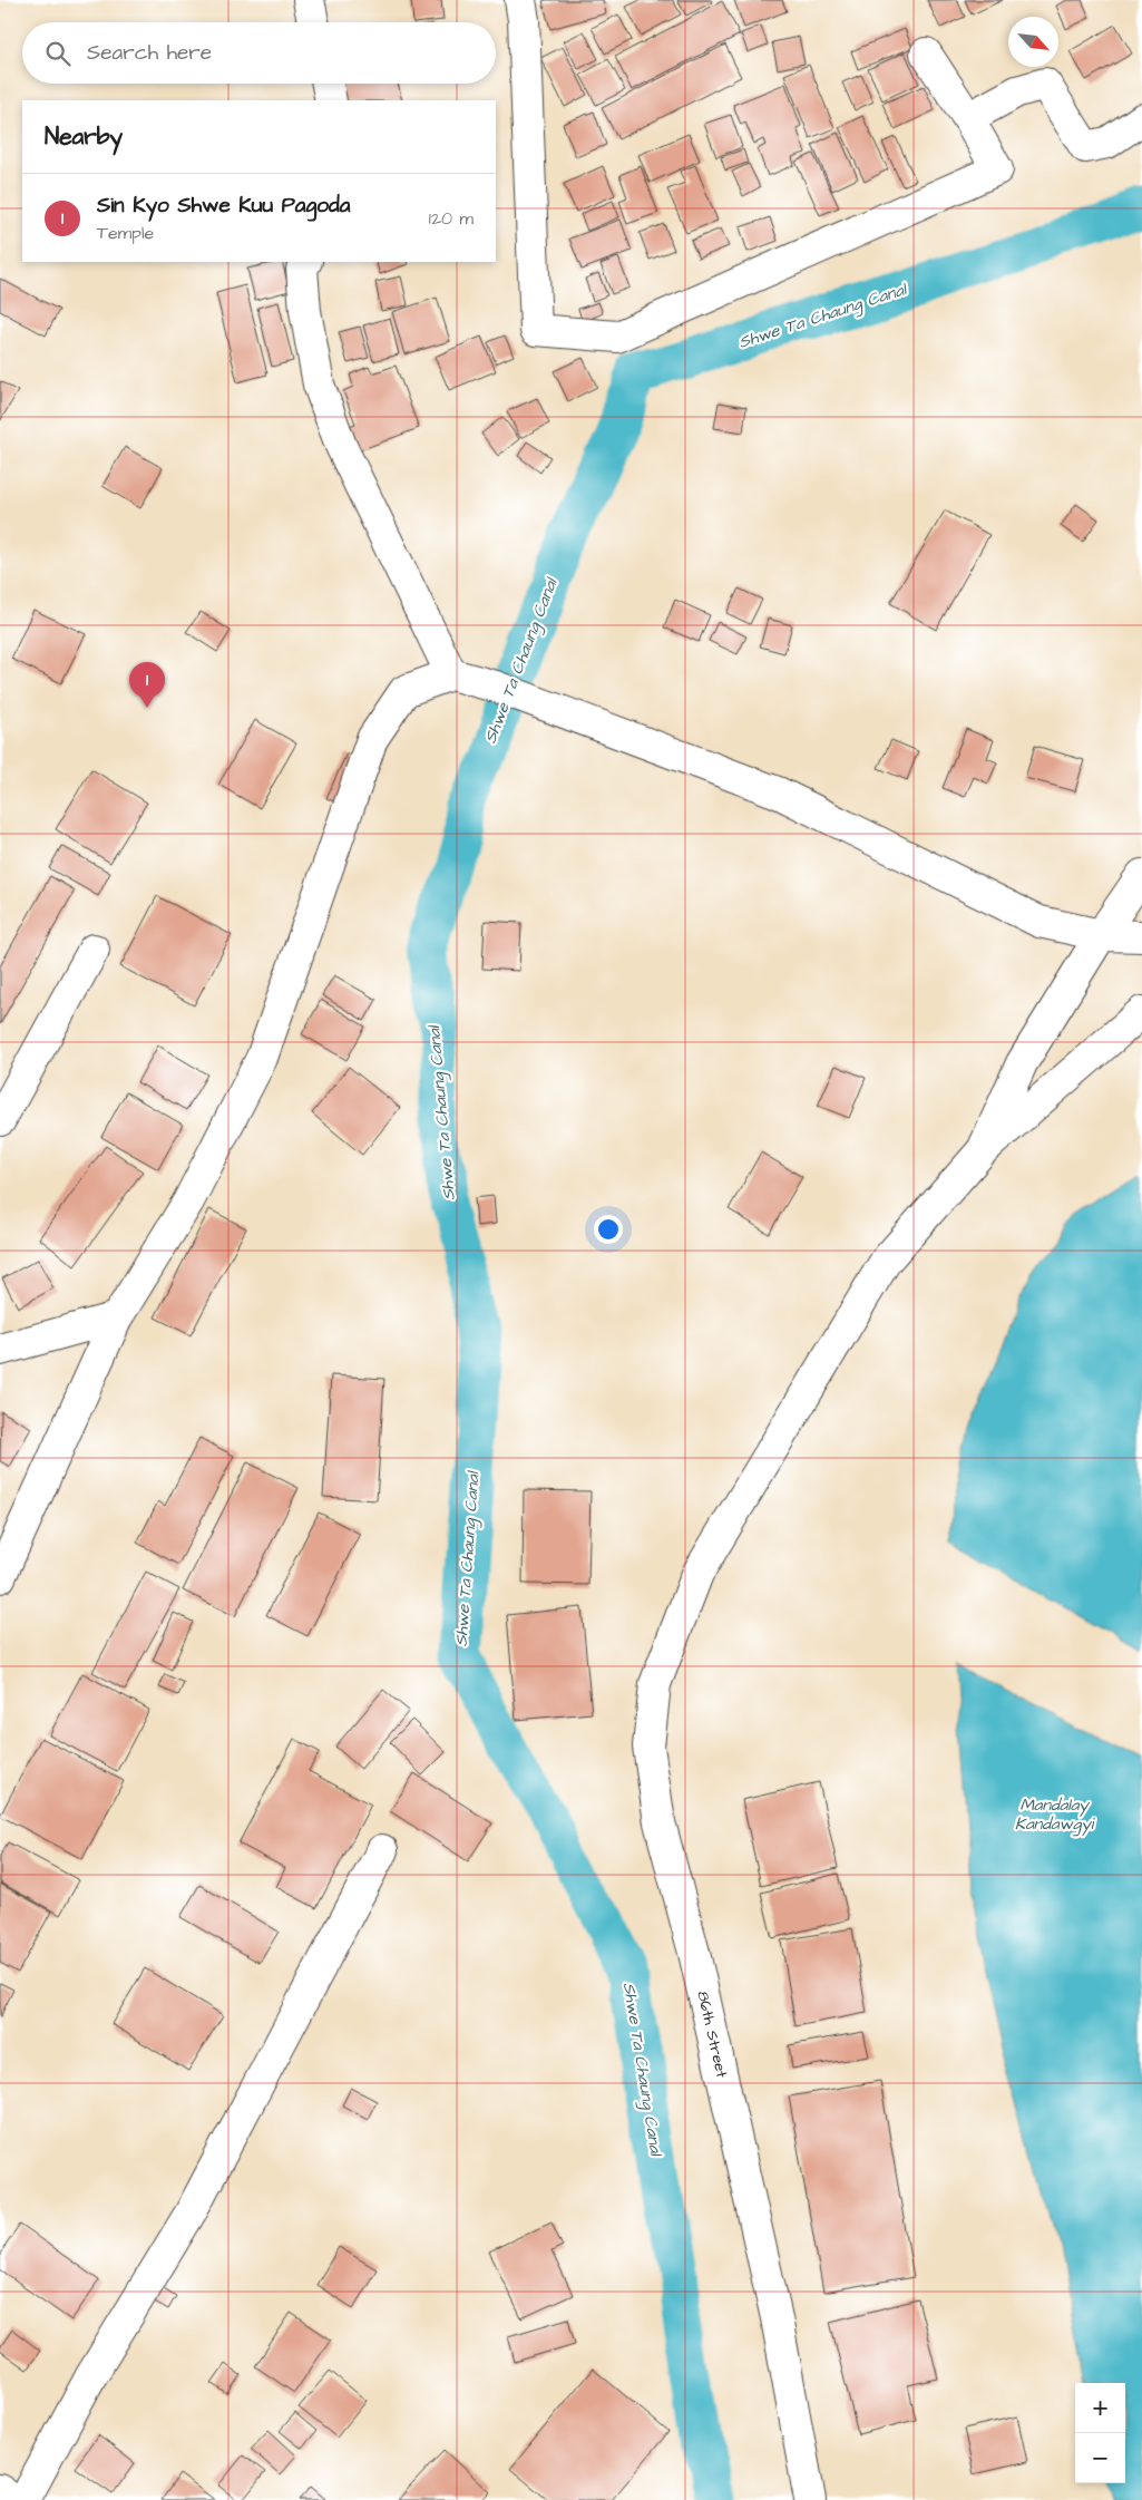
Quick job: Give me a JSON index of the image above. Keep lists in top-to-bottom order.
{
  "streets": {
    "street": ["86th Street"]
  },
  "water": ["Shwe Ta Chaung Canal", "Mandalay Kandawgyi"],
  "north": "bottom right",
  "page": {
    "search": "Search here",
    "heading": "Nearby",
    "list": [
      {
        "mark": "1",
        "name": "Sin Kyo Shwe Kuu Pagoda",
        "note": "Temple",
        "value": "120 m"
      }
    ],
    "pins": "1",
    "map_buttons": ["+", "−"]
  }
}
